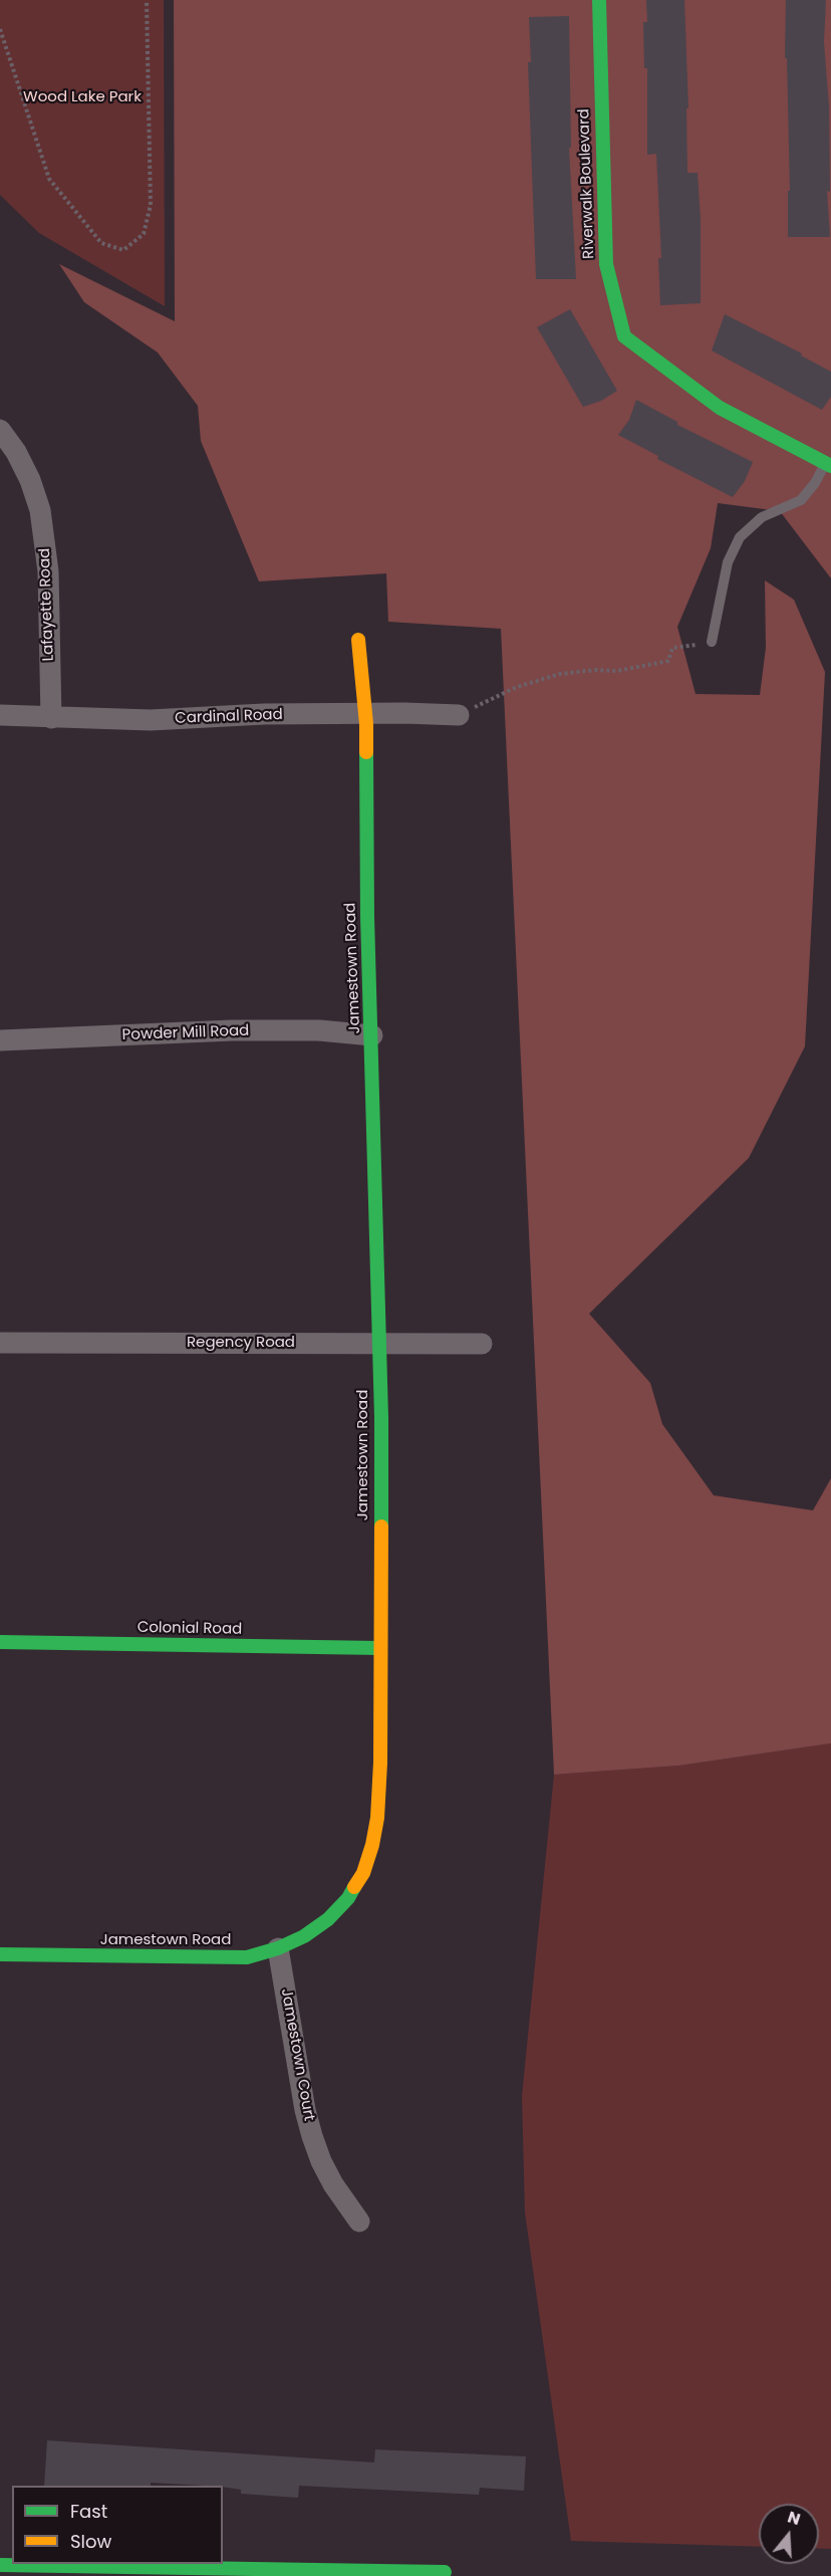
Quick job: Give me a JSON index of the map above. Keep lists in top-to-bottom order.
{
  "streets": {
    "street": [
      "Riverwalk Boulevard",
      "Lafayette Road",
      "Cardinal Road",
      "Jamestown Road",
      "Powder Mill Road",
      "Regency Road",
      "Colonial Road",
      "Jamestown Court"
    ]
  },
  "crossings": [
    ["Lafayette Road", "Cardinal Road"],
    ["Cardinal Road", "Jamestown Road"],
    ["Jamestown Road", "Powder Mill Road"],
    ["Jamestown Road", "Regency Road"],
    ["Jamestown Road", "Colonial Road"],
    ["Jamestown Road", "Jamestown Court"]
  ],
  "parks": ["Wood Lake Park"],
  "legend": ["Fast", "Slow"],
  "north": "top"
}
